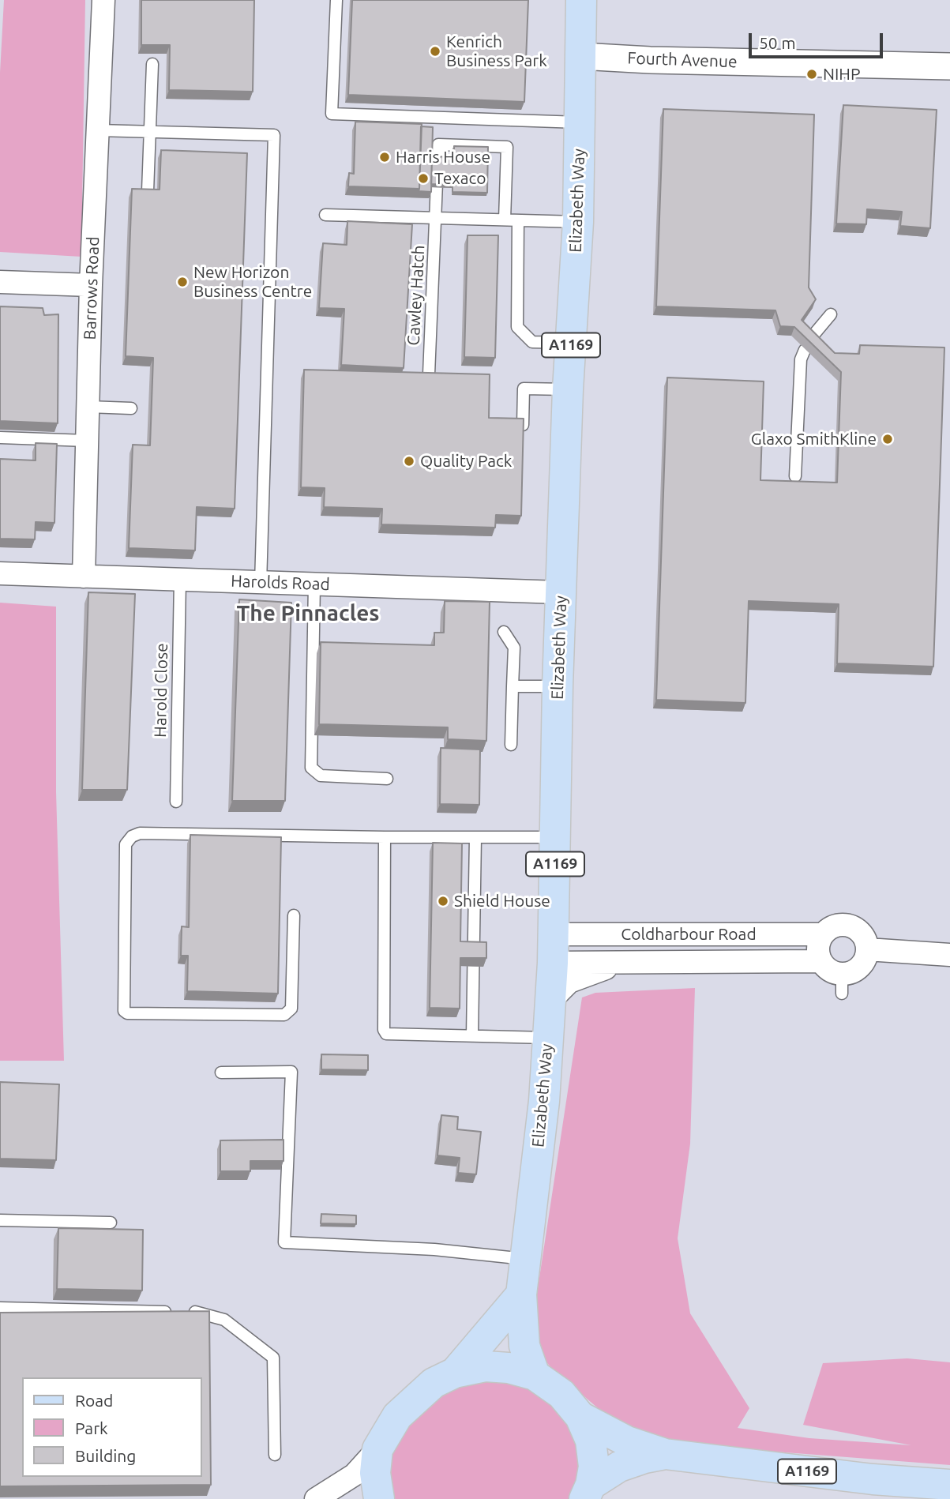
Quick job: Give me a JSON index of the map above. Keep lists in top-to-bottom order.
{
  "streets": {
    "main road": ["Elizabeth Way", "A1169"],
    "street": [
      "Fourth Avenue",
      "Barrows Road",
      "Harolds Road",
      "Coldharbour Road"
    ],
    "lane": ["Cawley Hatch", "Harold Close"]
  },
  "crossings": [
    ["Fourth Avenue", "Elizabeth Way"],
    ["Elizabeth Way", "Harolds Road"],
    ["Elizabeth Way", "Coldharbour Road"],
    ["Barrows Road", "Harolds Road"],
    ["Harolds Road", "Harold Close"]
  ],
  "districts": ["The Pinnacles"],
  "places": [
    "Kenrich Business Park",
    "NIHP",
    "Harris House",
    "Texaco",
    "New Horizon Business Centre",
    "Glaxo SmithKline",
    "Quality Pack",
    "Shield House"
  ],
  "legend": ["Road", "Park", "Building"],
  "scale_bar": "50 m"
}
